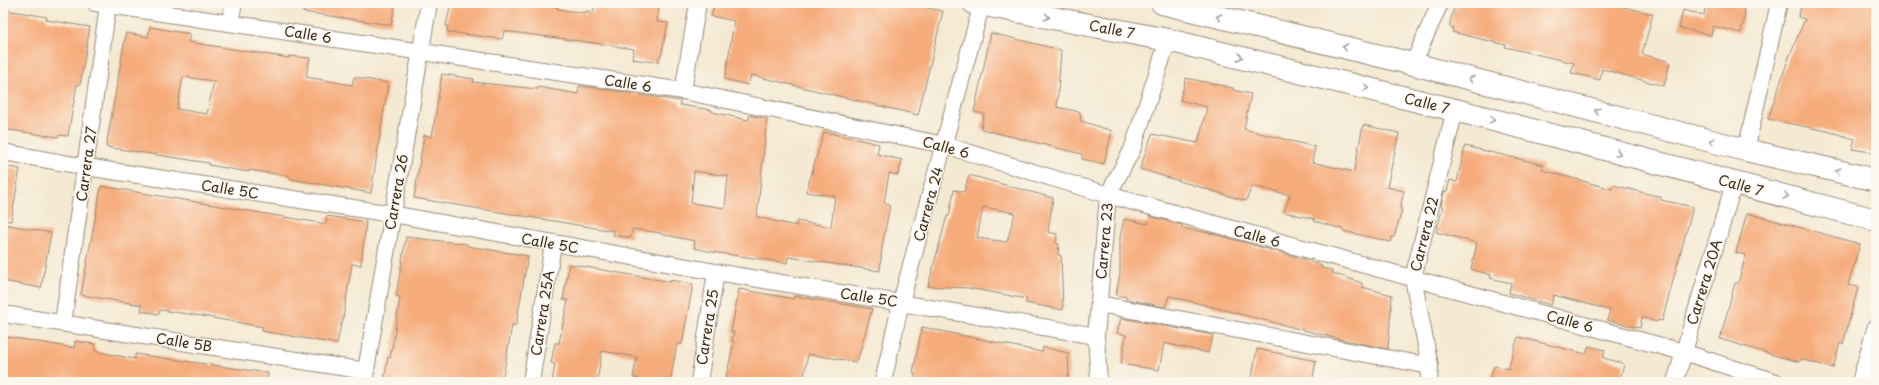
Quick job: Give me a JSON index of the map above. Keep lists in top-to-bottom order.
{
  "streets": {
    "main road": ["Calle 7"],
    "street": [
      "Calle 6",
      "Carrera 27",
      "Calle 5C",
      "Carrera 26",
      "Carrera 24",
      "Carrera 22",
      "Carrera 23",
      "Carrera 20A",
      "Carrera 25A",
      "Carrera 25",
      "Calle 5B"
    ]
  },
  "crossings": [
    ["Calle 7", "Carrera 24"],
    ["Calle 7", "Carrera 22"],
    ["Calle 7", "Carrera 23"],
    ["Calle 7", "Carrera 20A"],
    ["Calle 6", "Carrera 27"],
    ["Calle 6", "Carrera 26"],
    ["Calle 6", "Carrera 24"],
    ["Calle 6", "Carrera 22"],
    ["Calle 6", "Carrera 23"],
    ["Calle 6", "Carrera 20A"],
    ["Carrera 27", "Calle 5C"],
    ["Carrera 27", "Calle 5B"],
    ["Calle 5C", "Carrera 26"],
    ["Calle 5C", "Carrera 24"],
    ["Calle 5C", "Carrera 23"],
    ["Calle 5C", "Carrera 25A"],
    ["Calle 5C", "Carrera 25"],
    ["Carrera 26", "Calle 5B"]
  ]
}
